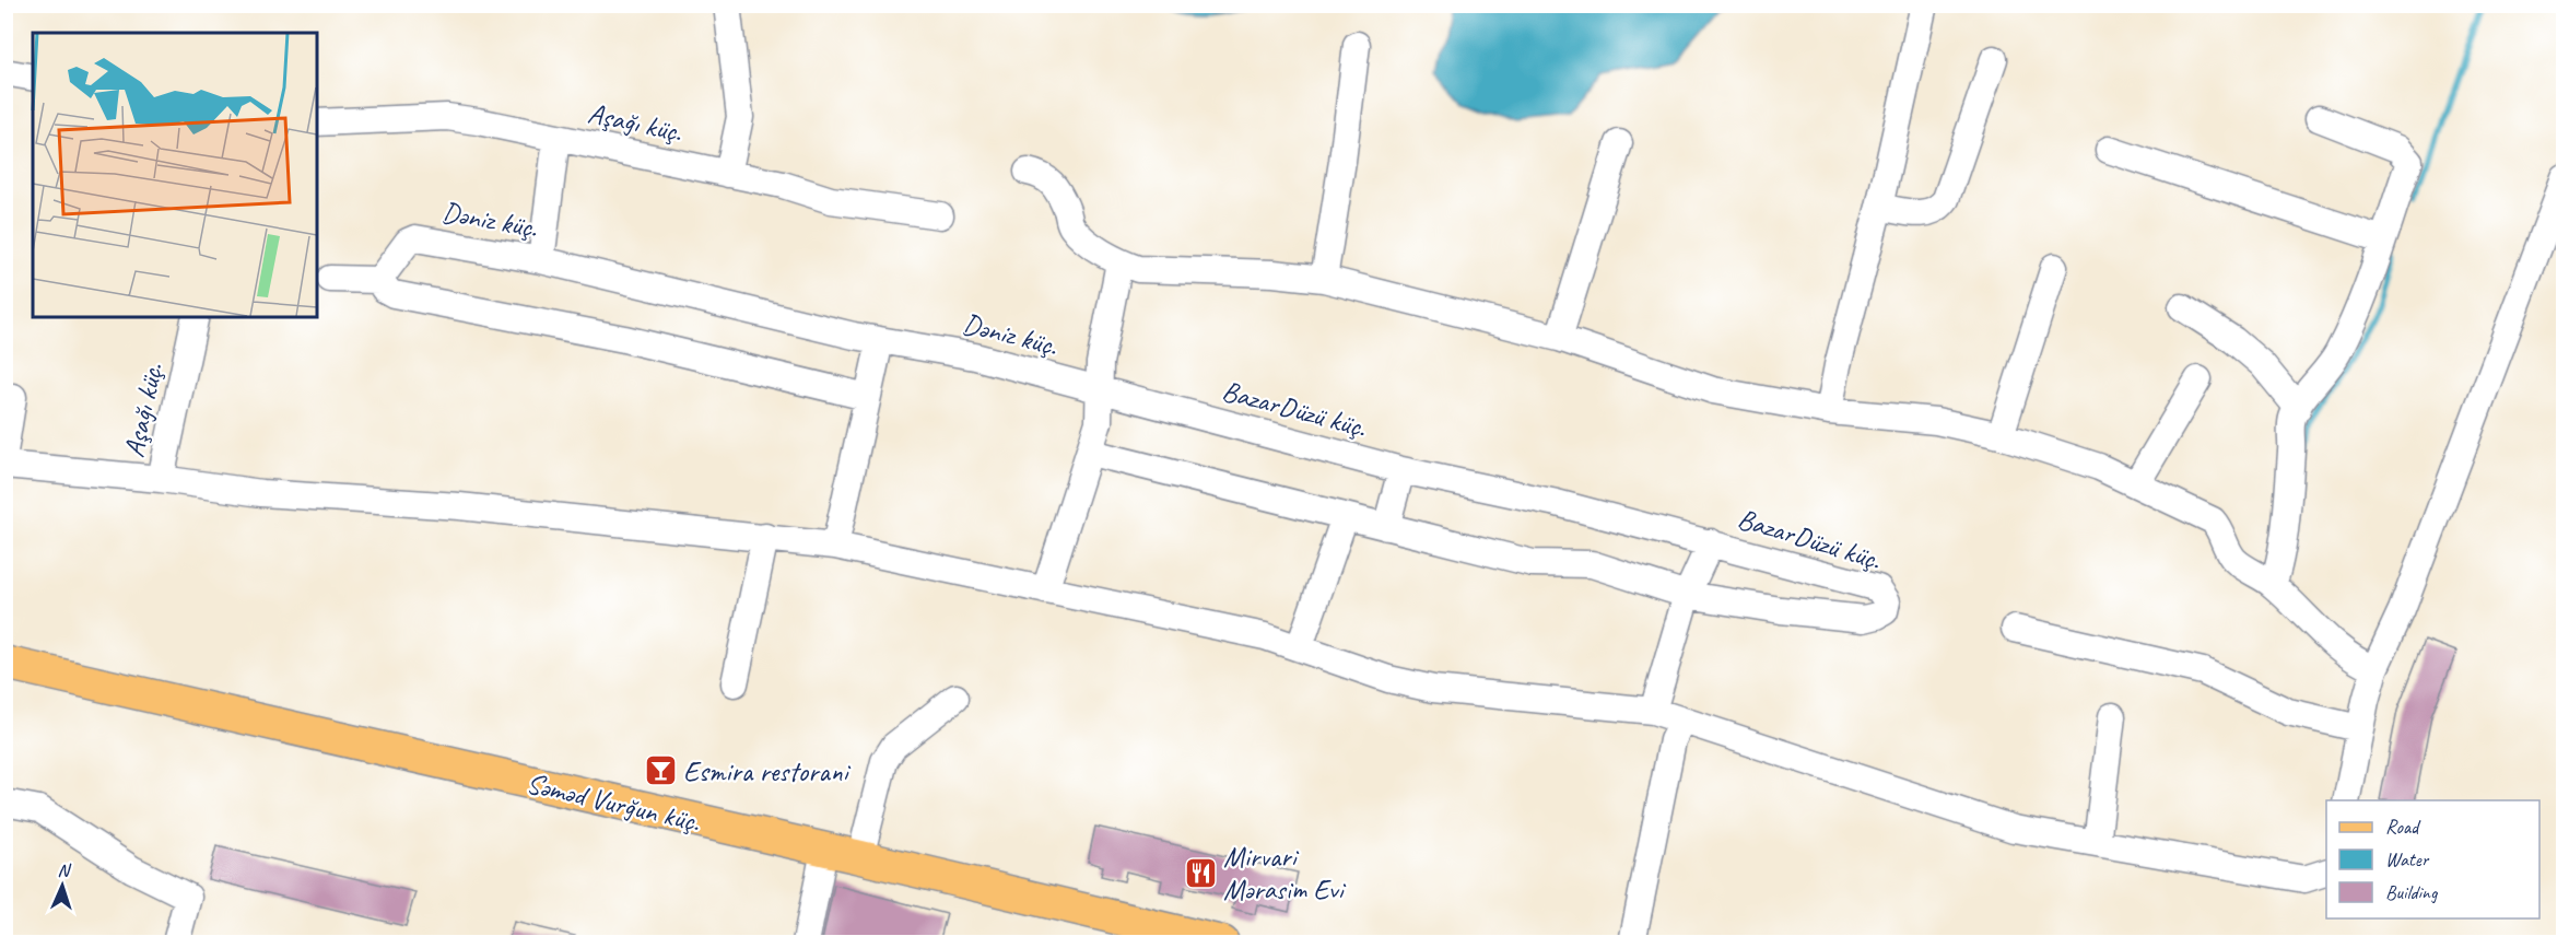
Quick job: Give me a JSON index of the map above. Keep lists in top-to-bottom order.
{
  "streets": {
    "main road": ["Səməd Vurğun küç."],
    "street": ["Aşağı küç.", "Dəniz küç.", "BazarDüzü küç."]
  },
  "crossings": [
    ["Dəniz küç.", "BazarDüzü küç."]
  ],
  "places": {
    "bar": ["Esmira restorani"],
    "restaurant": ["Mirvari Mərasim Evi"]
  },
  "legend": ["Road", "Water", "Building"],
  "north": "top"
}
